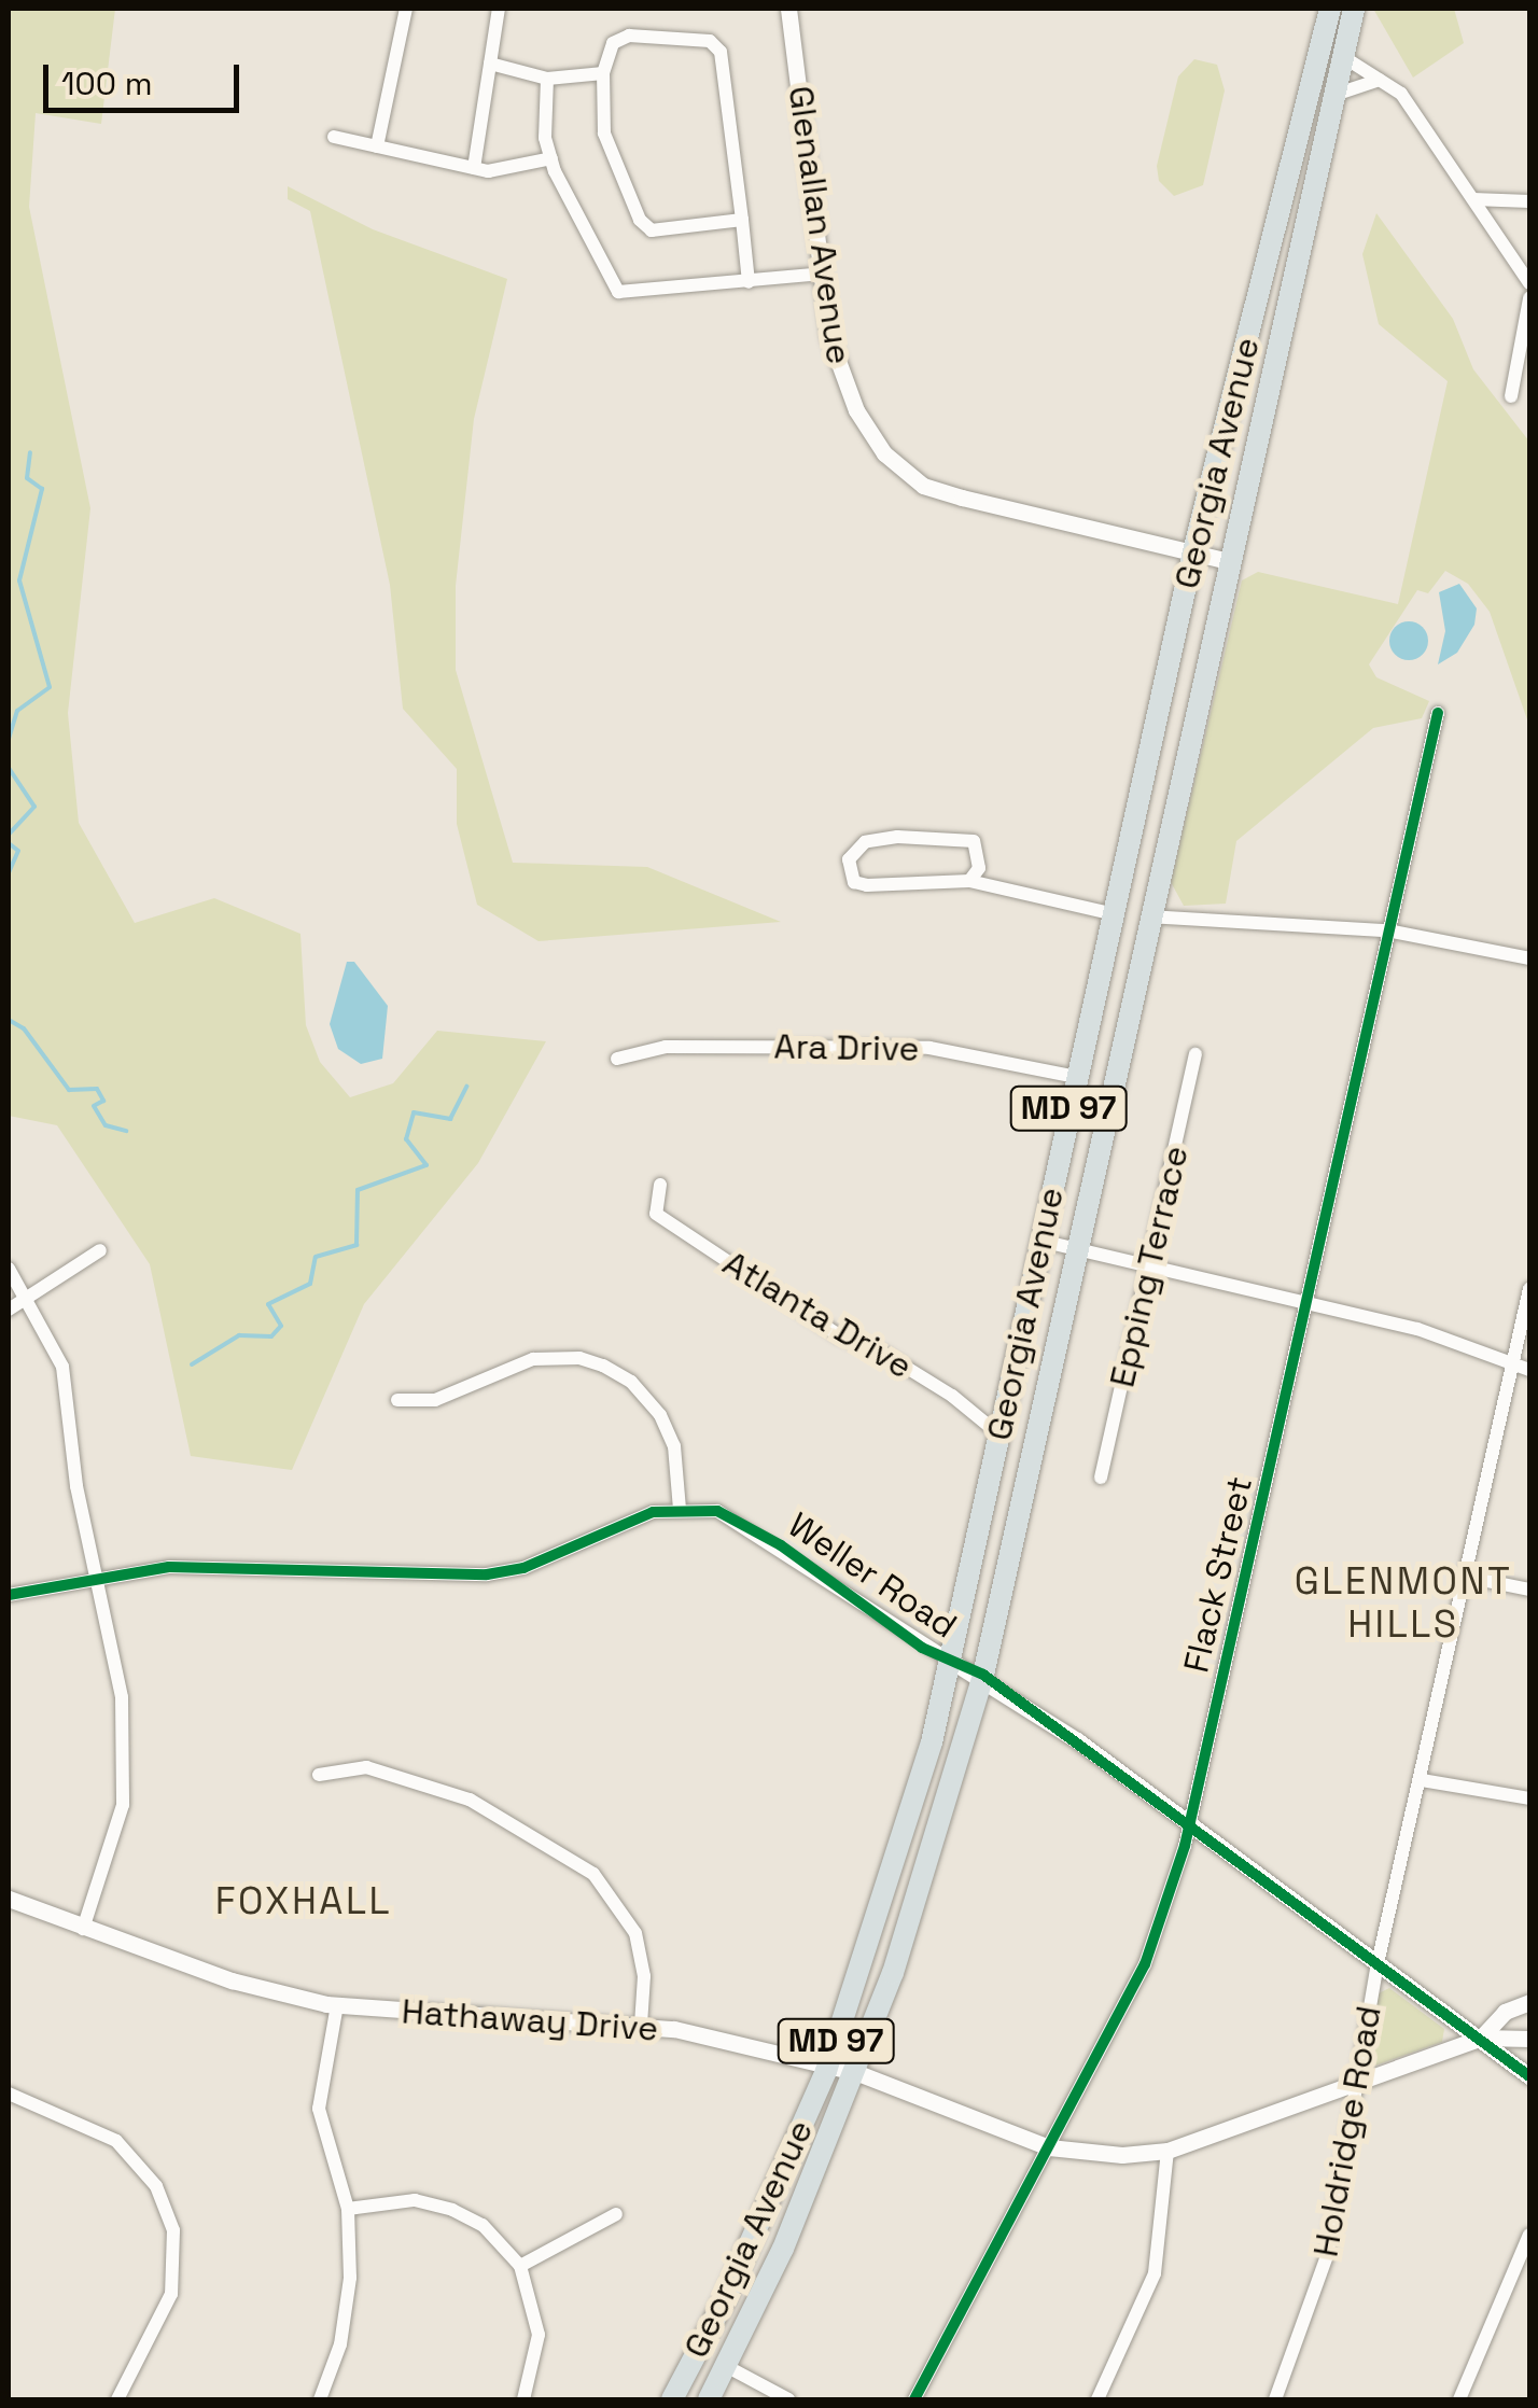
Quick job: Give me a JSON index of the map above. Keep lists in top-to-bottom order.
{
  "streets": {
    "main road": ["Georgia Avenue", "MD 97"],
    "street": [
      "Glenallan Avenue",
      "Ara Drive",
      "Epping Terrace",
      "Atlanta Drive",
      "Flack Street",
      "Weller Road",
      "Hathaway Drive",
      "Holdridge Road"
    ]
  },
  "crossings": [
    ["Glenallan Avenue", "Georgia Avenue"],
    ["Georgia Avenue", "Ara Drive"],
    ["Georgia Avenue", "Atlanta Drive"],
    ["Georgia Avenue", "Weller Road"],
    ["Georgia Avenue", "Hathaway Drive"],
    ["Flack Street", "Weller Road"],
    ["Flack Street", "Hathaway Drive"],
    ["Weller Road", "Hathaway Drive"],
    ["Weller Road", "Holdridge Road"],
    ["Hathaway Drive", "Holdridge Road"]
  ],
  "districts": ["GLENMONT HILLS", "FOXHALL"],
  "scale_bar": "100 m"
}
